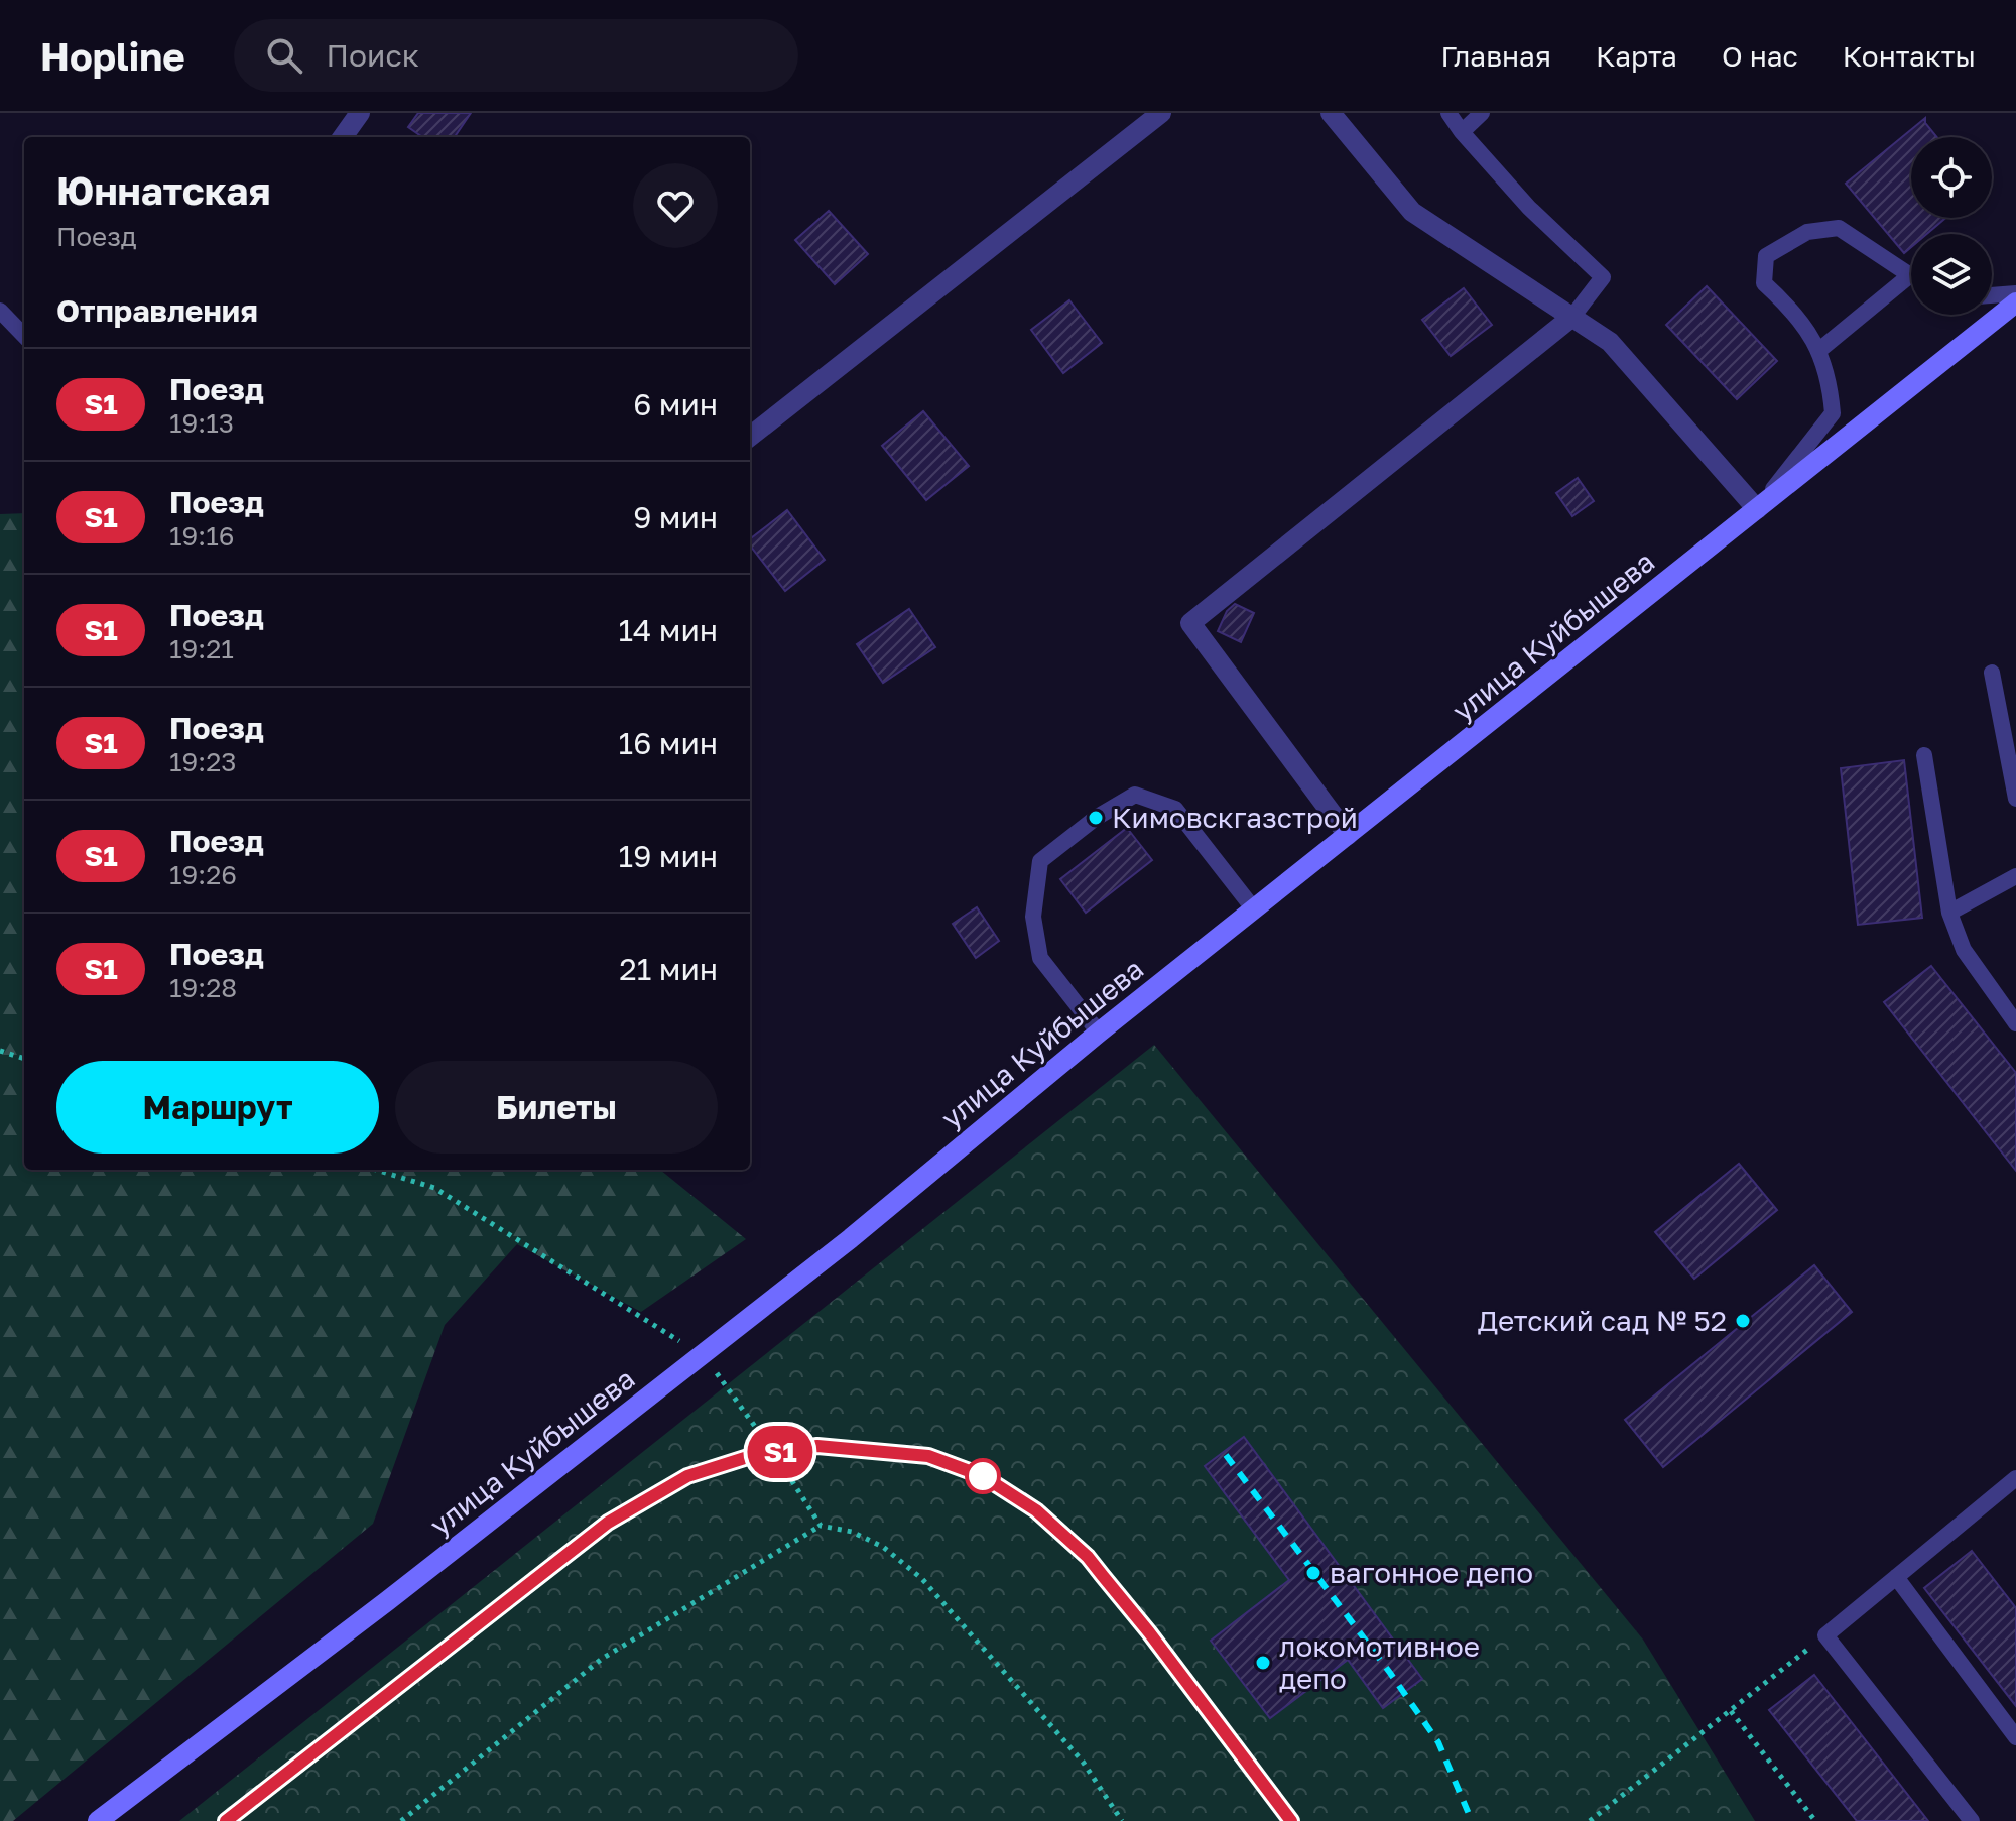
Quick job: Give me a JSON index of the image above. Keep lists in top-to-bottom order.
{
  "streets": {
    "main road": ["улица Куйбышева"]
  },
  "places": [
    "Кимовскгазстрой",
    "Детский сад № 52",
    "вагонное депо",
    "локомотивное депо"
  ],
  "page": {
    "header": "Hopline",
    "search": "Поиск",
    "nav": [
      "Главная",
      "Карта",
      "О нас",
      "Контакты"
    ],
    "on_map": "S1",
    "heading": [
      ["Юннатская", "Поезд"],
      "Отправления"
    ],
    "list": [
      {
        "mark": "S1",
        "name": "Поезд",
        "note": "19:13",
        "value": "6 мин"
      },
      {
        "mark": "S1",
        "name": "Поезд",
        "note": "19:16",
        "value": "9 мин"
      },
      {
        "mark": "S1",
        "name": "Поезд",
        "note": "19:21",
        "value": "14 мин"
      },
      {
        "mark": "S1",
        "name": "Поезд",
        "note": "19:23",
        "value": "16 мин"
      },
      {
        "mark": "S1",
        "name": "Поезд",
        "note": "19:26",
        "value": "19 мин"
      },
      {
        "mark": "S1",
        "name": "Поезд",
        "note": "19:28",
        "value": "21 мин"
      }
    ],
    "buttons": ["Маршрут", "Билеты"]
  }
}
